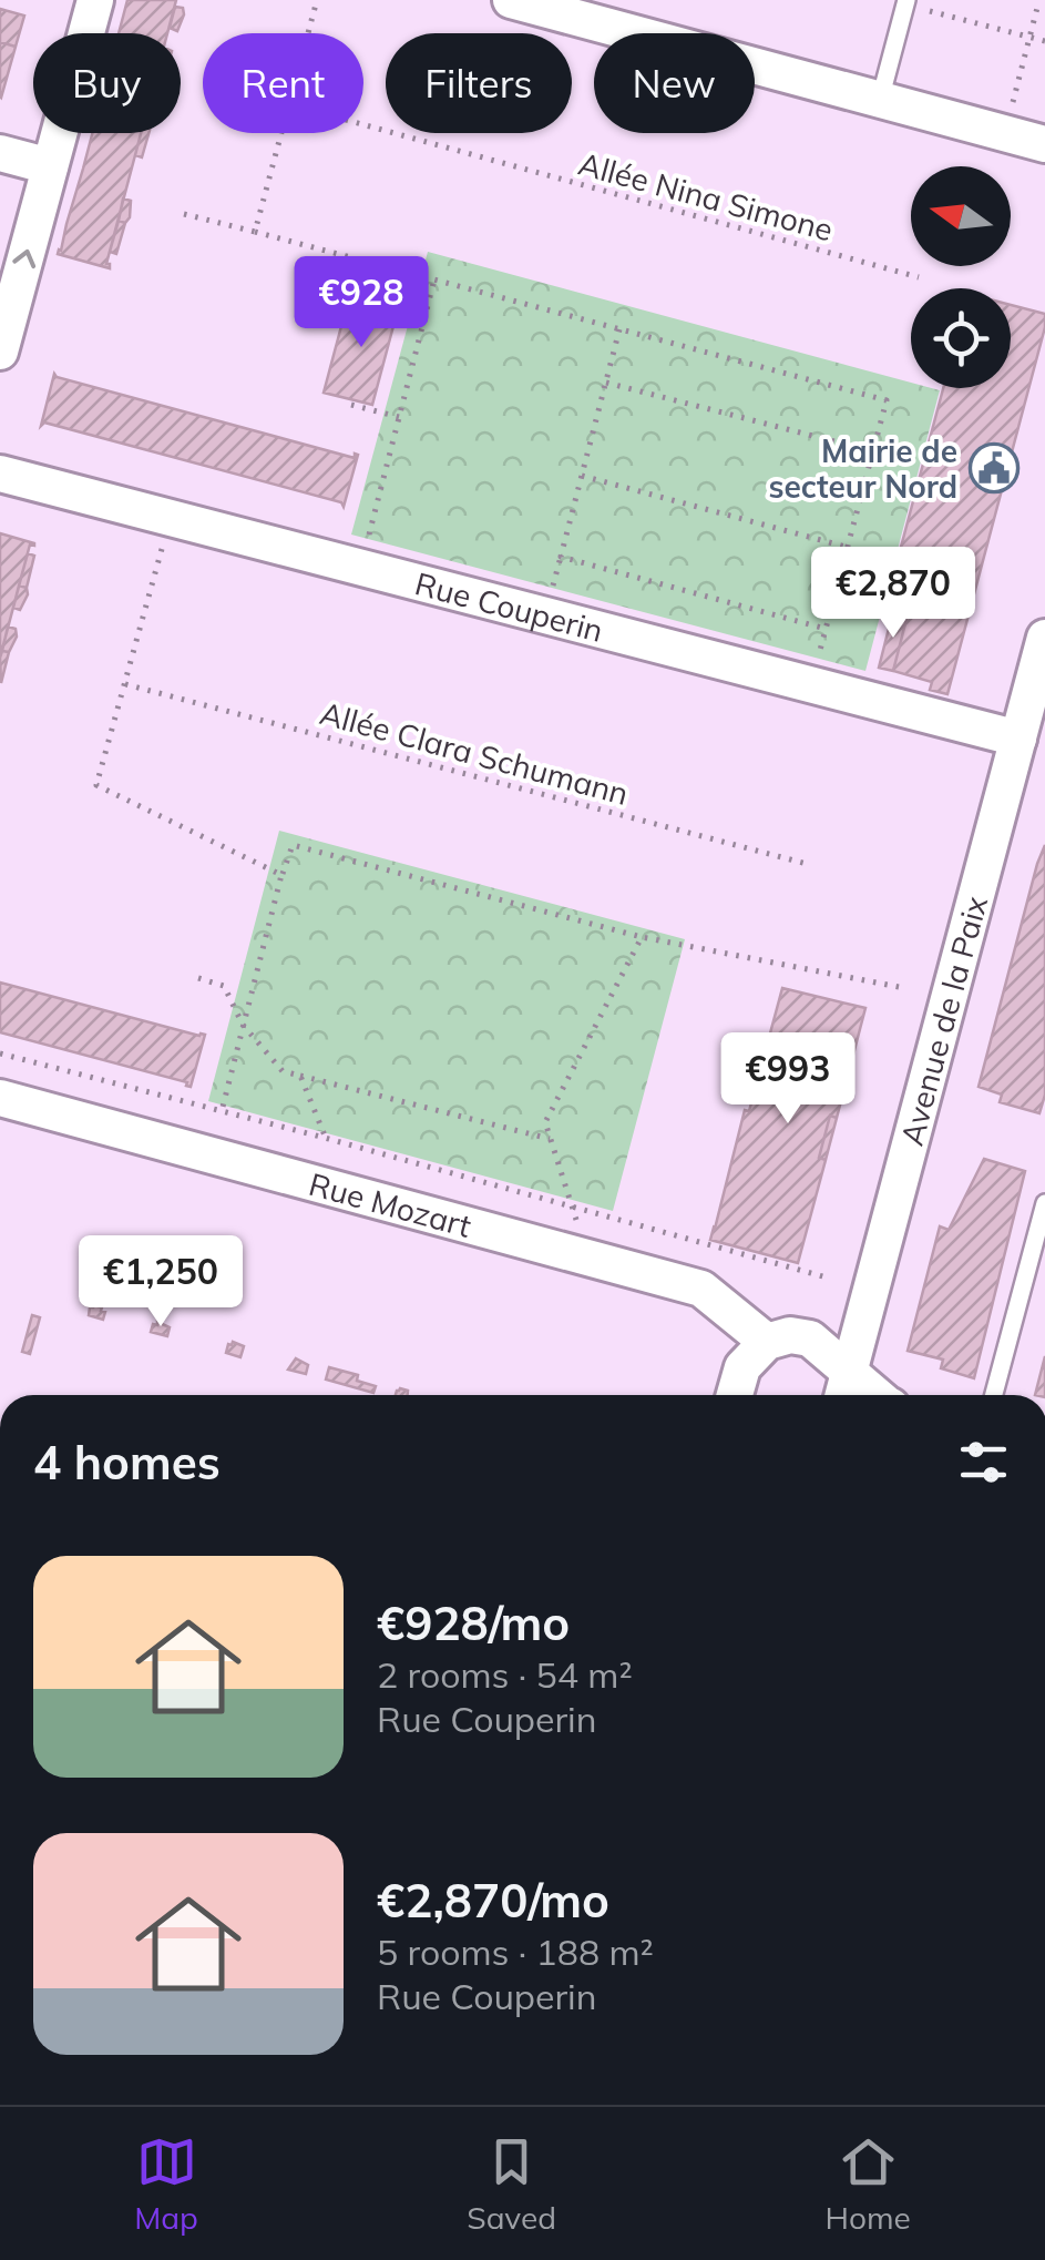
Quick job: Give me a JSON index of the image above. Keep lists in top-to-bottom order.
{
  "streets": {
    "street": ["Rue Couperin", "Avenue de la Paix", "Rue Mozart"],
    "path": ["Allée Nina Simone", "Allée Clara Schumann"]
  },
  "crossings": [
    ["Rue Couperin", "Avenue de la Paix"]
  ],
  "places": {
    "public building": ["Mairie de secteur Nord"]
  },
  "north": "left",
  "page": {
    "chip": [
      "Buy",
      "Rent",
      "Filters",
      "New"
    ],
    "price": [
      "€928",
      "€2,870",
      "€993",
      "€1,250"
    ],
    "heading": "4 homes",
    "list": [
      {
        "name": "€928/mo",
        "note": "2 rooms · 54 m² · Rue Couperin"
      },
      {
        "name": "€2,870/mo",
        "note": "5 rooms · 188 m² · Rue Couperin"
      }
    ],
    "tabs": ["Map", "Saved", "Home"]
  }
}
